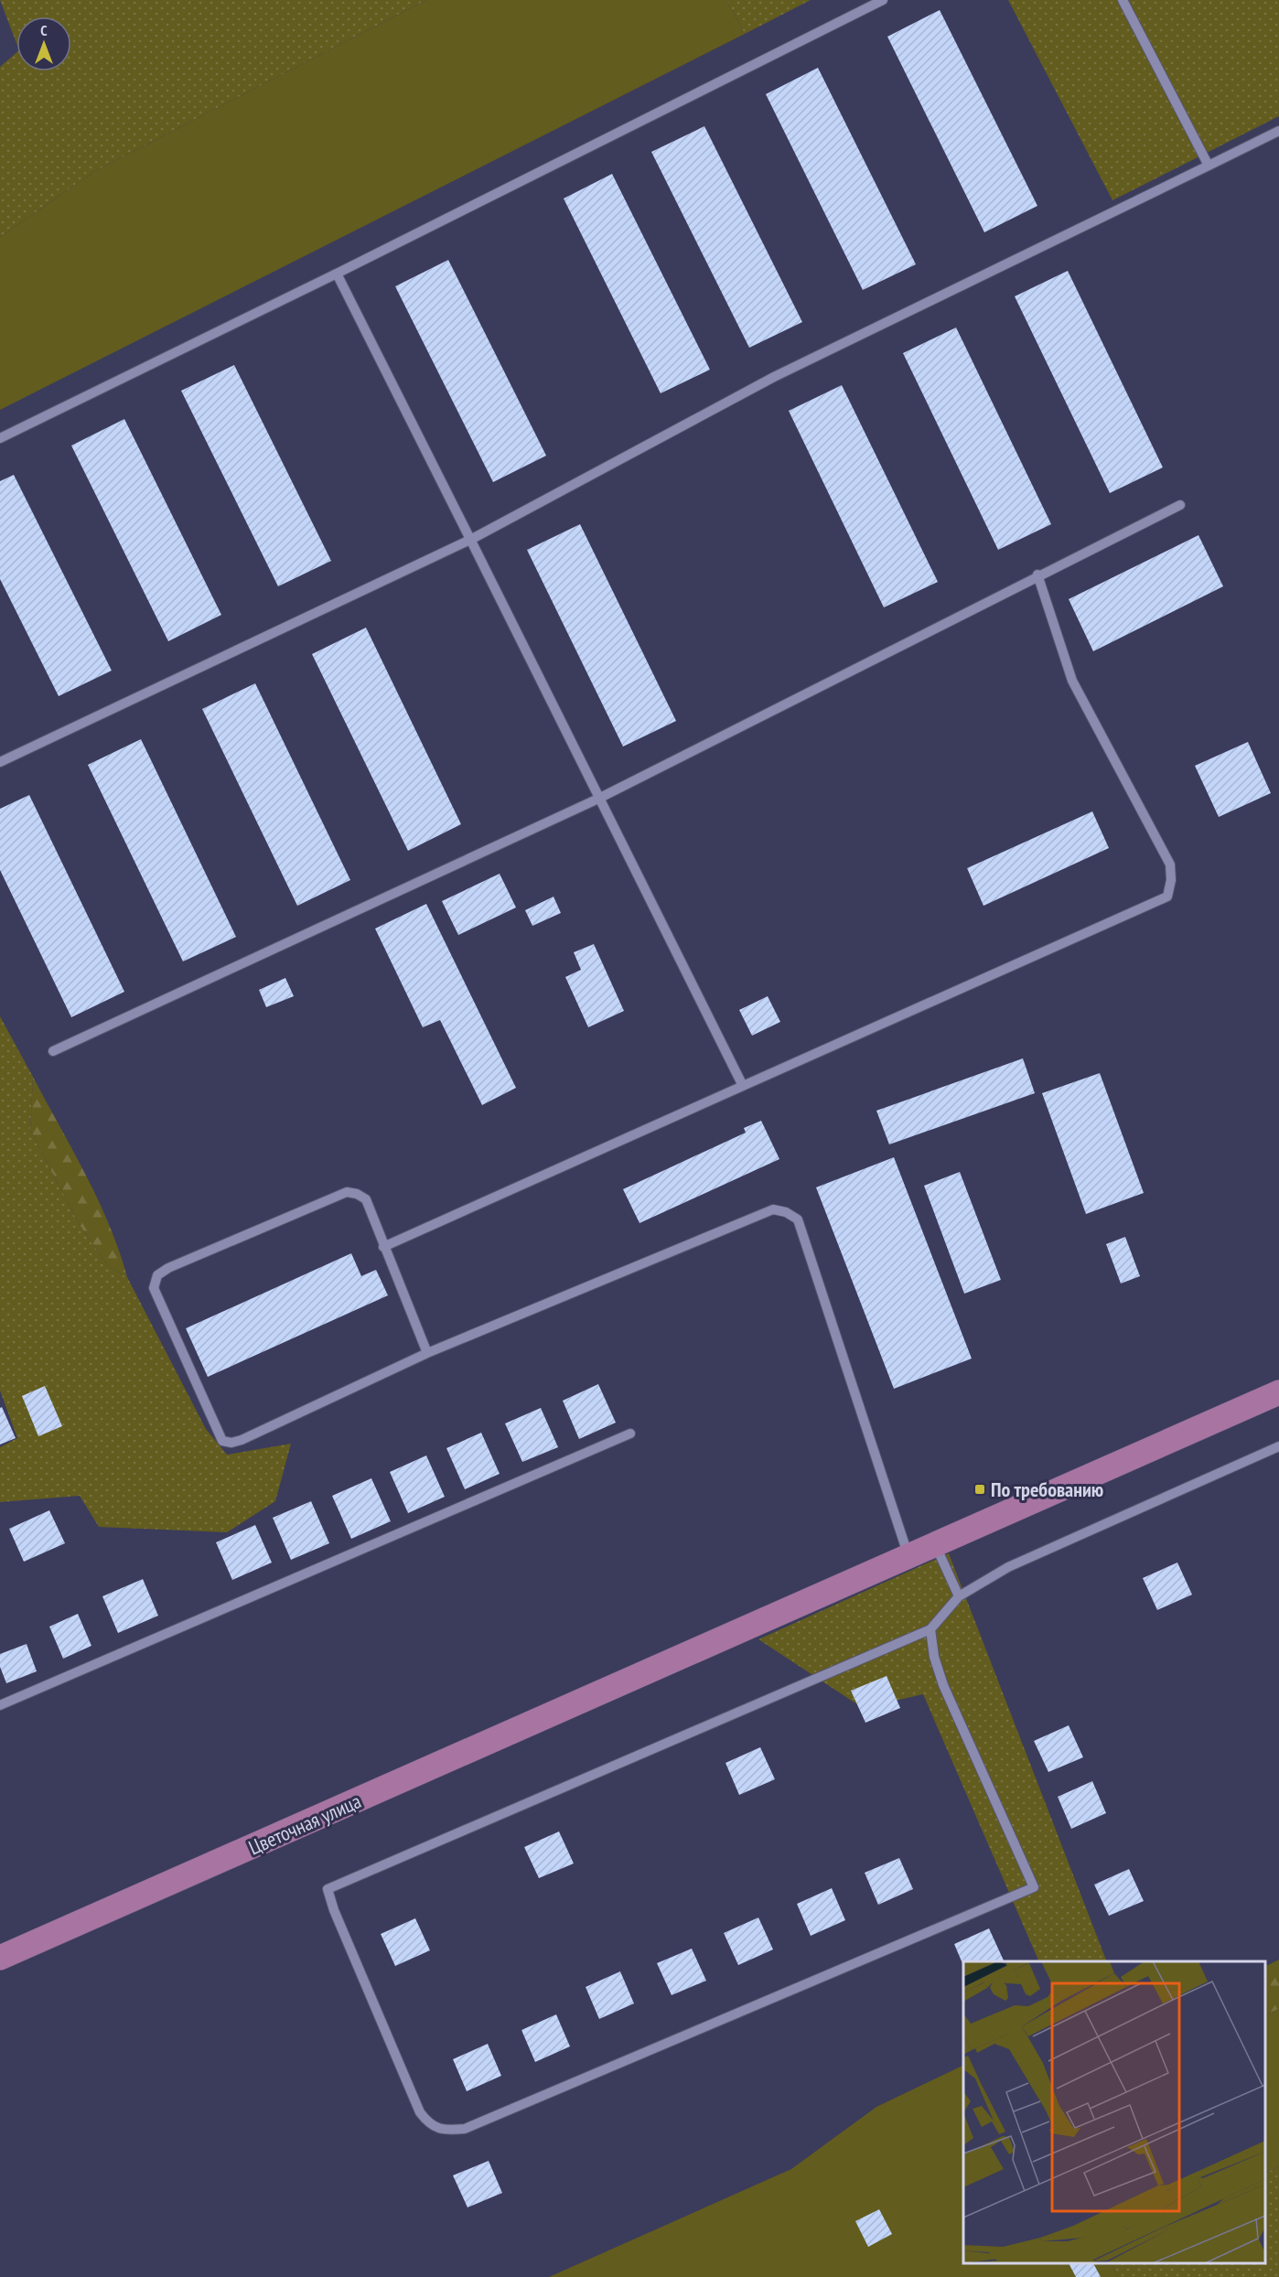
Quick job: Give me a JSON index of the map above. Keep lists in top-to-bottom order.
{
  "streets": {
    "main road": ["Цветочная улица"]
  },
  "places": {
    "transit": ["По требованию"]
  },
  "north": "top"
}
